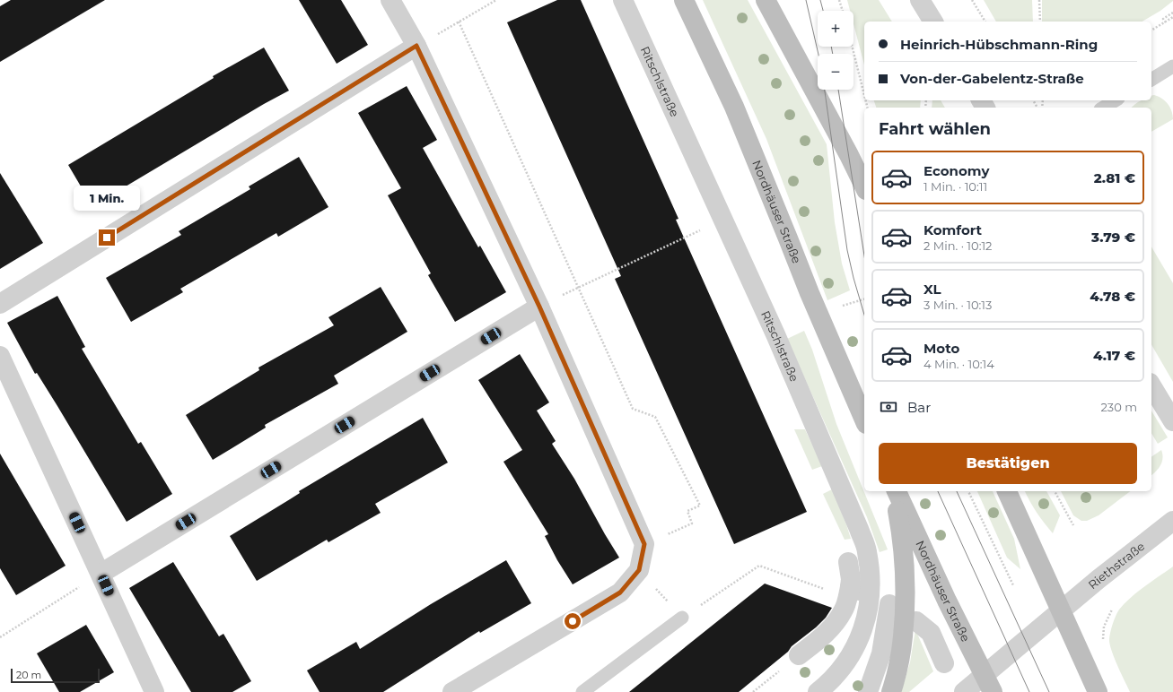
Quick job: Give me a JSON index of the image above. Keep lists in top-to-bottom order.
{
  "streets": {
    "main road": ["Nordhäuser Straße"],
    "street": ["Ritschlstraße", "Riethstraße"]
  },
  "crossings": [
    ["Nordhäuser Straße", "Riethstraße"]
  ],
  "scale_bar": "20 m",
  "page": {
    "map_buttons": ["+", "−"],
    "banner": ["Heinrich-Hübschmann-Ring", "Von-der-Gabelentz-Straße"],
    "heading": "Fahrt wählen",
    "list": [
      {
        "name": "Economy",
        "note": "1 Min. · 10:11",
        "value": "2.81 €"
      },
      {
        "name": "Komfort",
        "note": "2 Min. · 10:12",
        "value": "3.79 €"
      },
      {
        "name": "XL",
        "note": "3 Min. · 10:13",
        "value": "4.78 €"
      },
      {
        "name": "Moto",
        "note": "4 Min. · 10:14",
        "value": "4.17 €"
      }
    ],
    "bubble": "1 Min.",
    "pay": ["Bar", "230 m"],
    "buttons": "Bestätigen",
    "scale": "20 m"
  }
}
